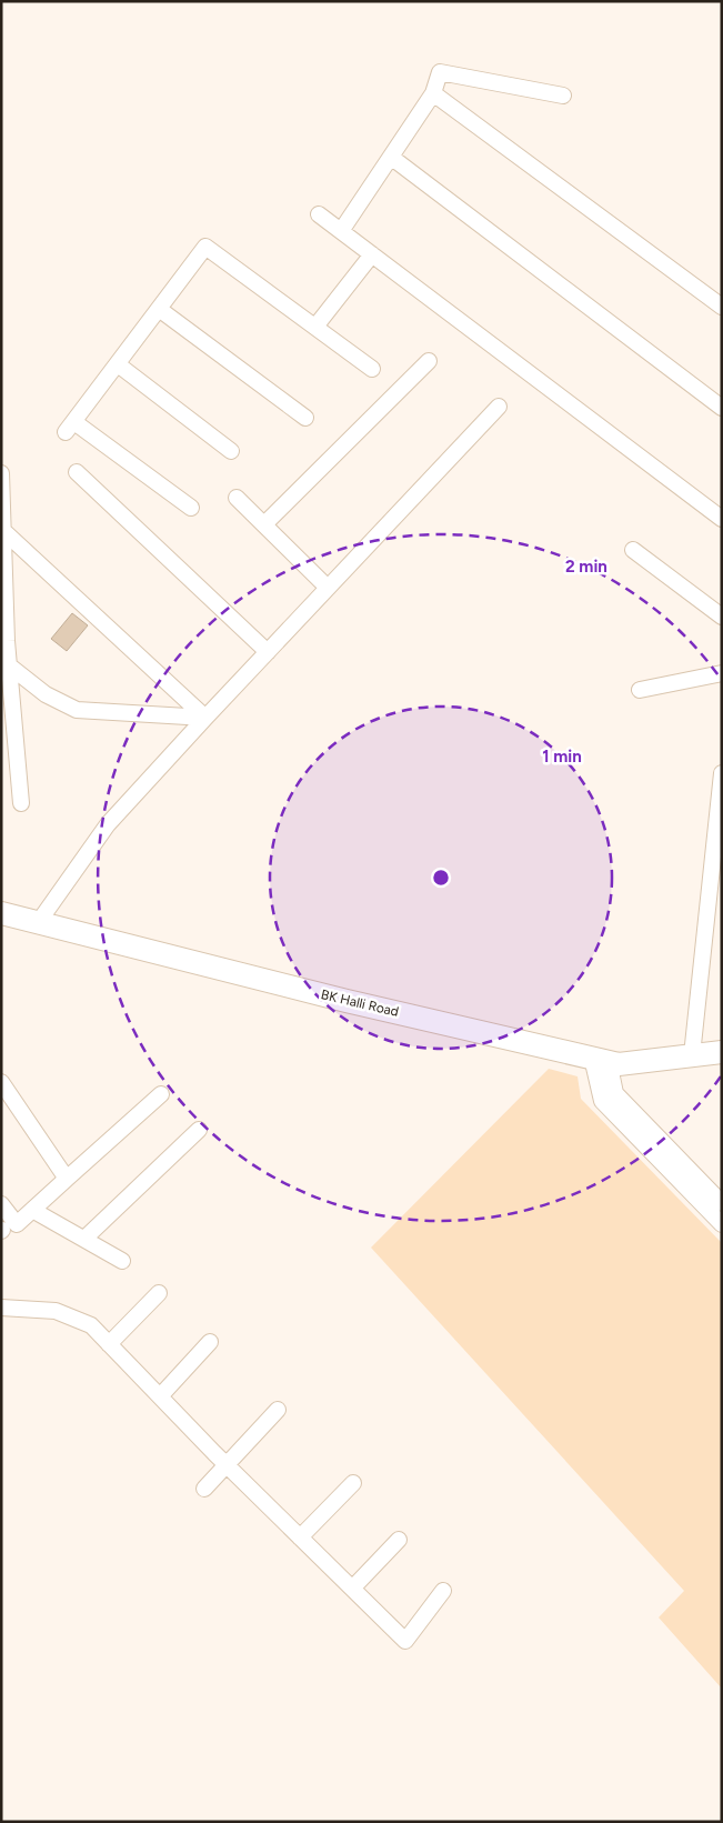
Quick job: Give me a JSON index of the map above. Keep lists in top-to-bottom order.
{
  "streets": {
    "main road": ["BK Halli Road"]
  },
  "rings": ["2 min", "1 min"]
}
